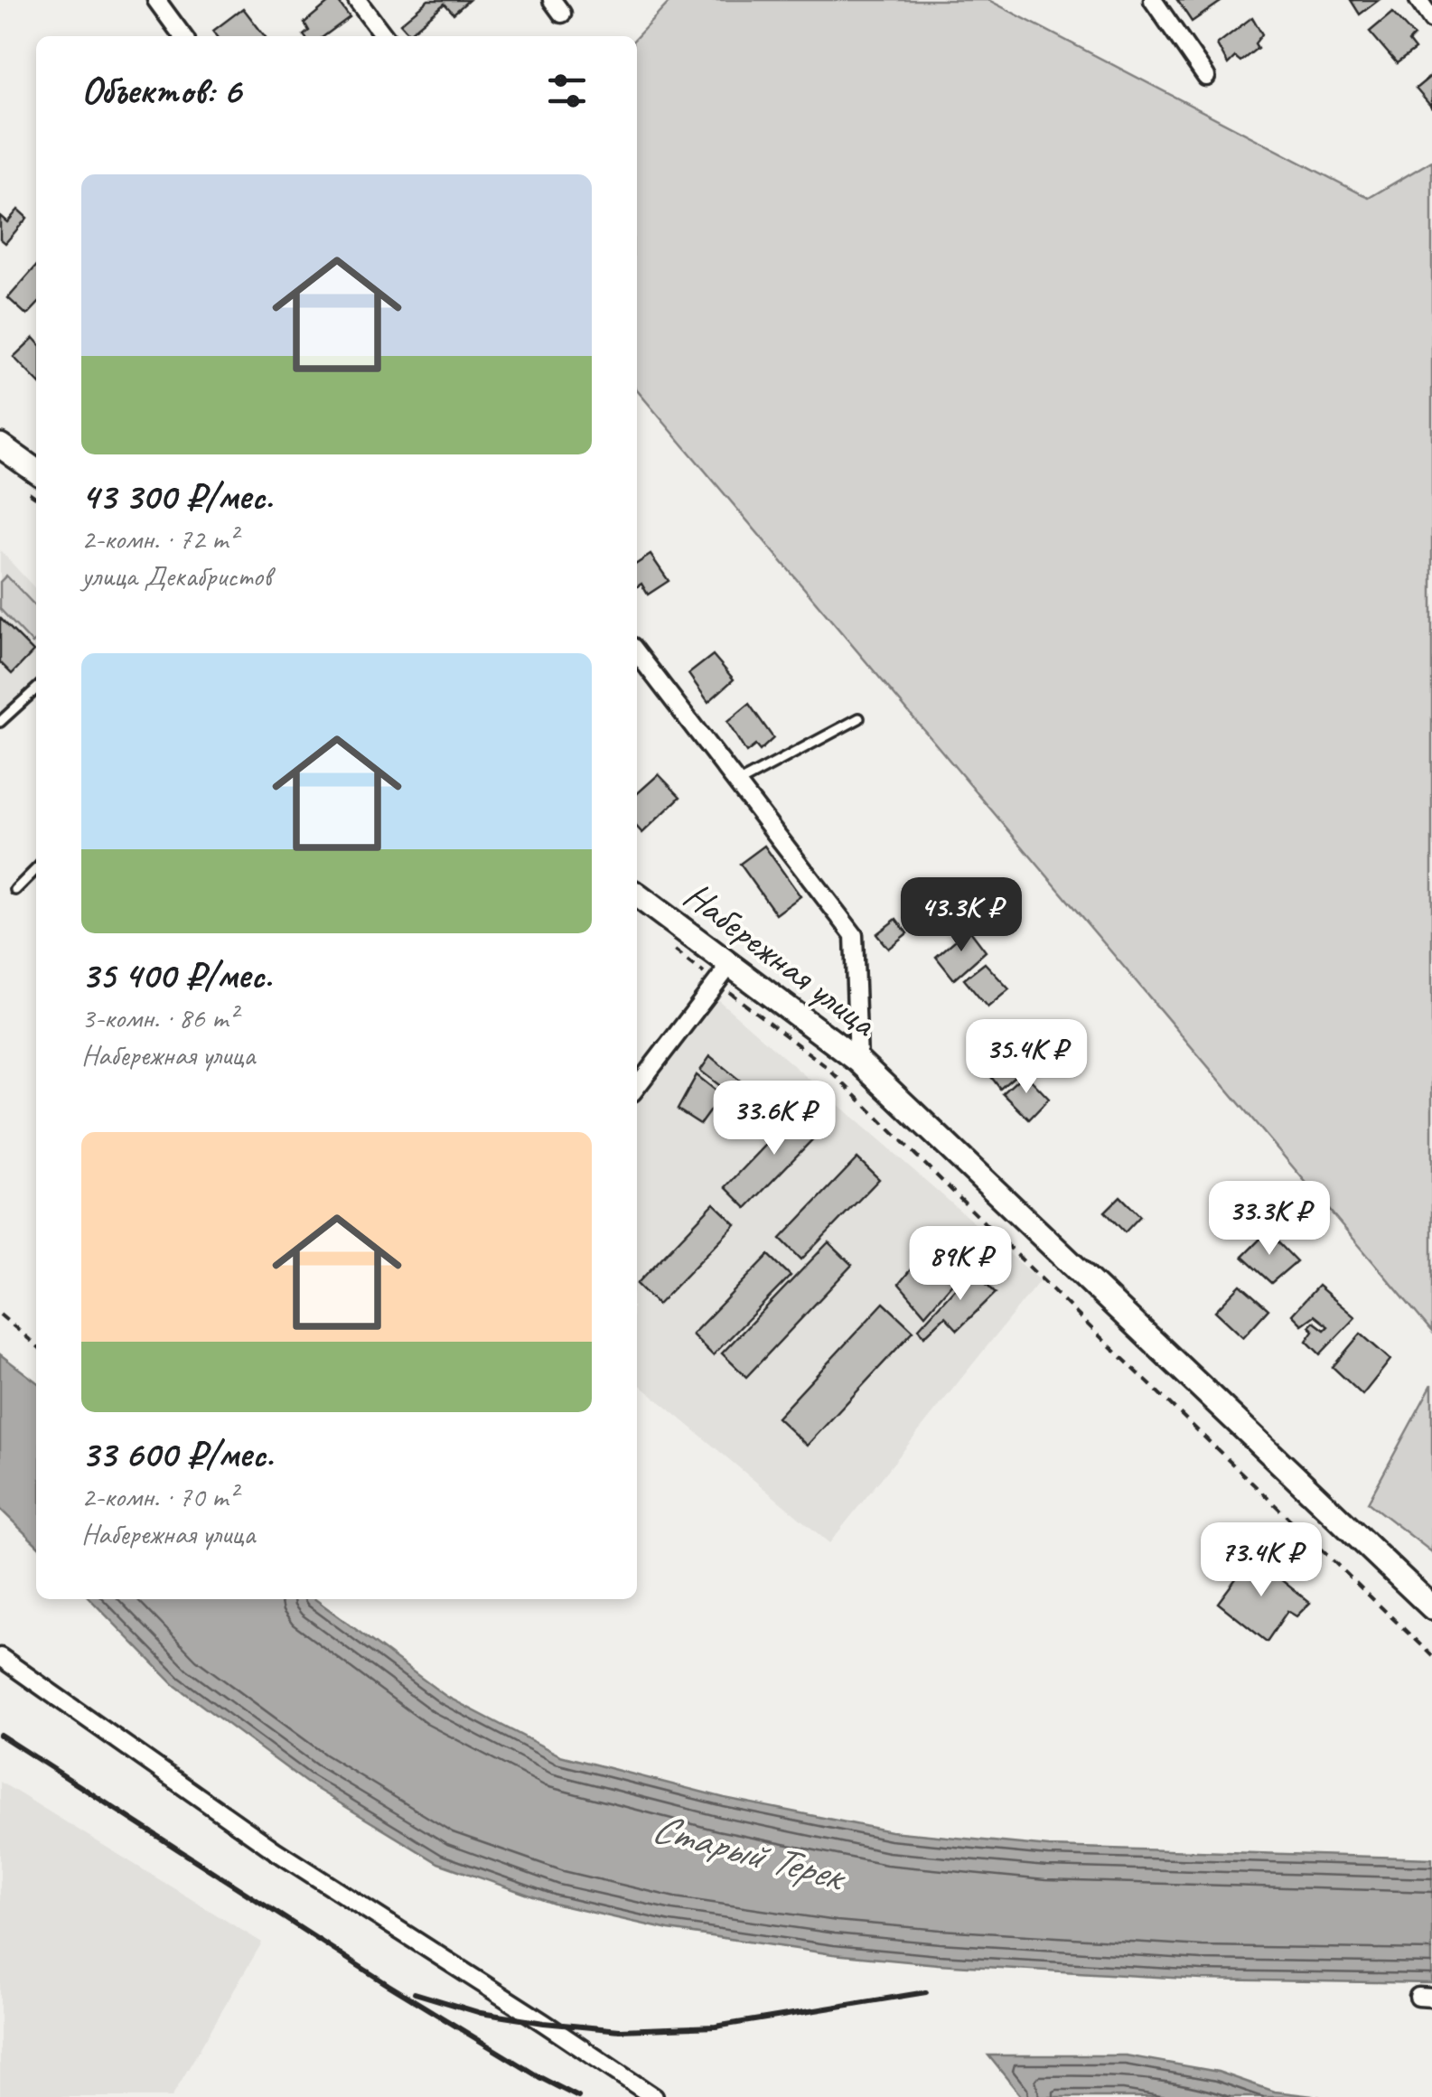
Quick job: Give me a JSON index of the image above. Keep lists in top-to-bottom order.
{
  "streets": {
    "main road": ["Набережная улица"]
  },
  "water": ["Старый Терек"],
  "page": {
    "heading": "Объектов: 6",
    "list": [
      {
        "name": "43 300 ₽/мес.",
        "note": "2-комн. · 72 m² · улица Декабристов"
      },
      {
        "name": "35 400 ₽/мес.",
        "note": "3-комн. · 86 m² · Набережная улица"
      },
      {
        "name": "33 600 ₽/мес.",
        "note": "2-комн. · 70 m² · Набережная улица"
      }
    ],
    "price": [
      "43.3K ₽",
      "35.4K ₽",
      "33.6K ₽",
      "33.3K ₽",
      "89K ₽",
      "73.4K ₽"
    ]
  }
}
